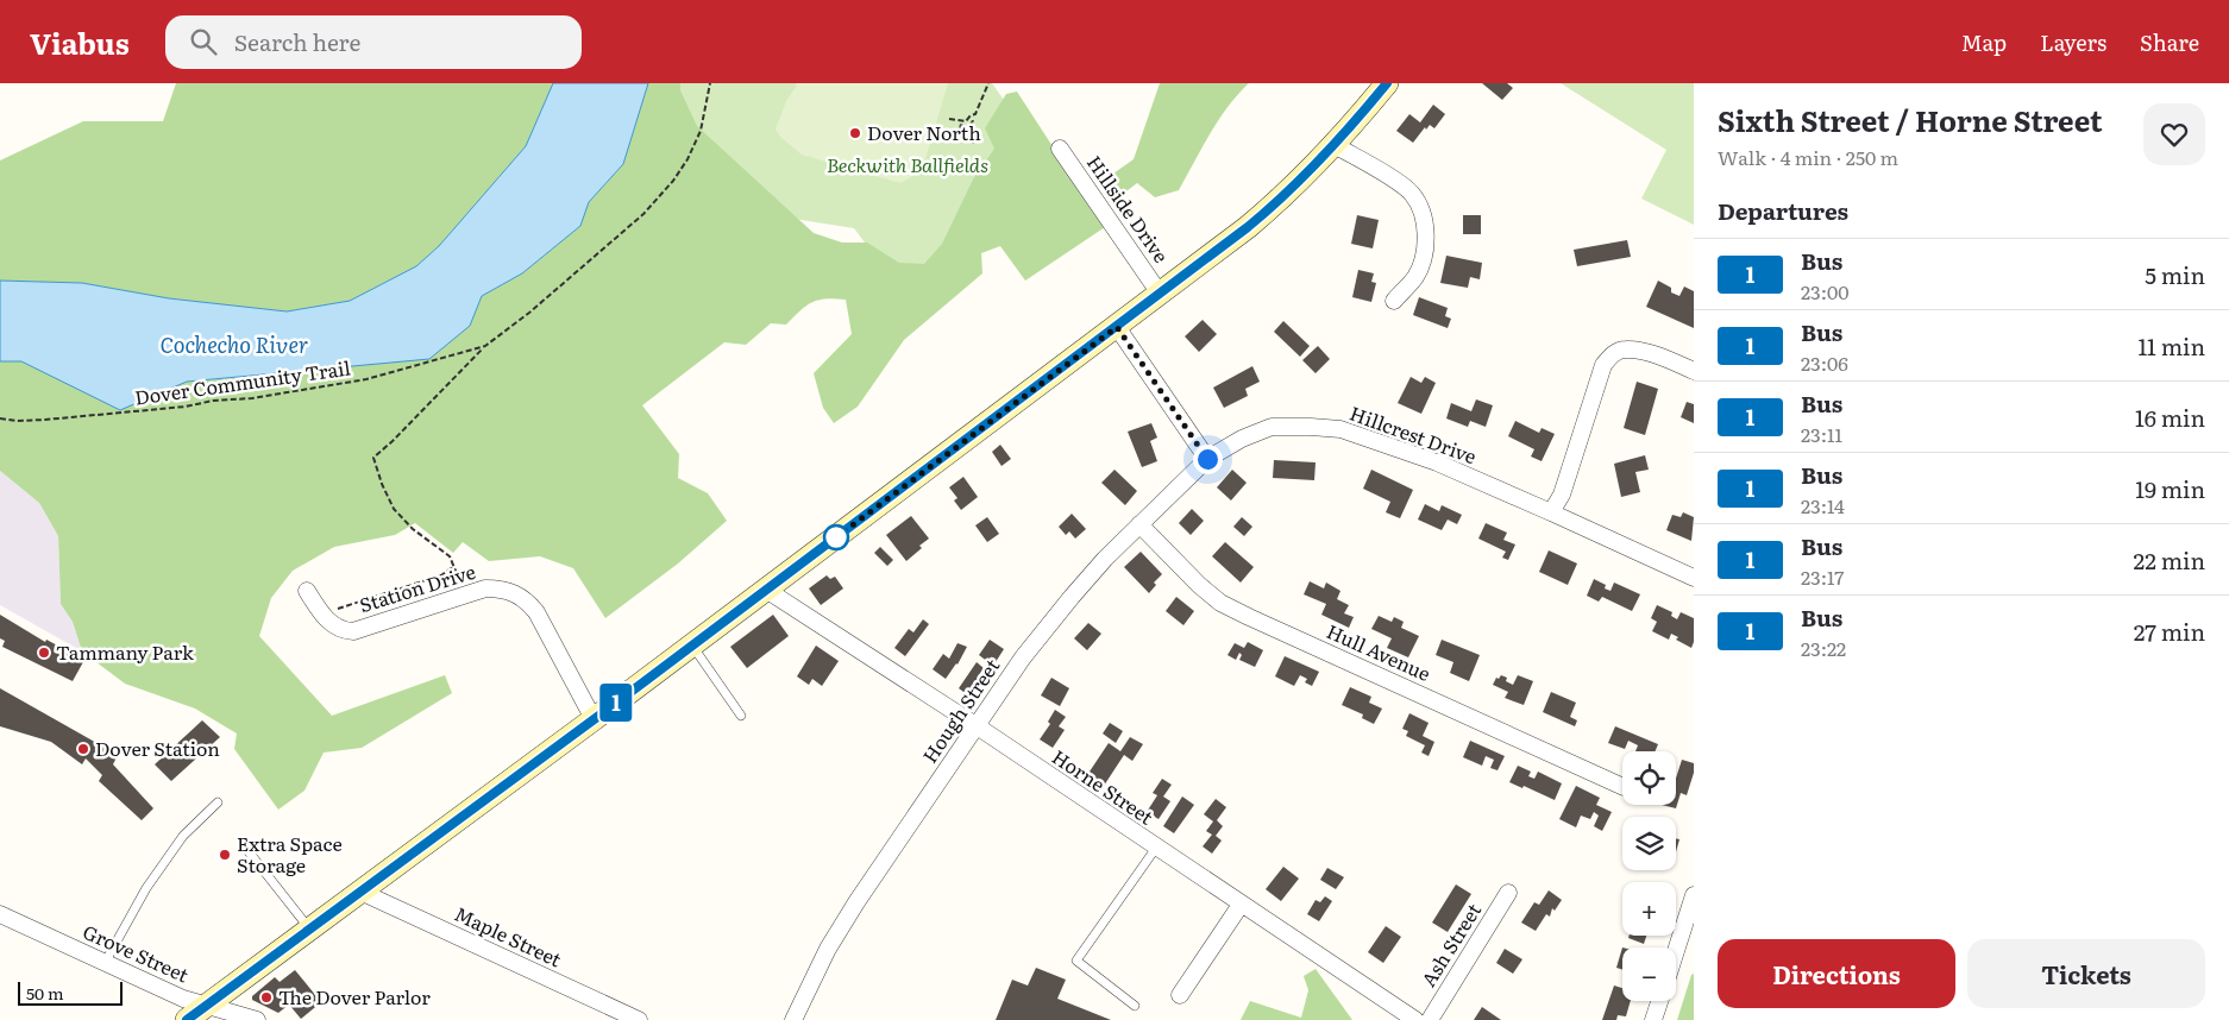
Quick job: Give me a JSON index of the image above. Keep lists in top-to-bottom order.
{
  "streets": {
    "street": [
      "Hillside Drive",
      "Hillcrest Drive",
      "Station Drive",
      "Hull Avenue",
      "Hough Street",
      "Horne Street",
      "Maple Street",
      "Ash Street",
      "Grove Street"
    ],
    "path": ["Dover Community Trail"]
  },
  "crossings": [
    ["Hillcrest Drive", "Hough Street"],
    ["Hull Avenue", "Hough Street"],
    ["Hough Street", "Horne Street"]
  ],
  "water": ["Cochecho River"],
  "parks": ["Beckwith Ballfields"],
  "places": [
    "Dover North",
    "Tammany Park",
    "Dover Station",
    "Extra Space Storage",
    "The Dover Parlor"
  ],
  "lines": ["bus line 1"],
  "scale_bar": "50 m",
  "page": {
    "header": "Viabus",
    "search": "Search here",
    "nav": ["Map", "Layers", "Share"],
    "on_map": "1",
    "heading": [
      ["Sixth Street / Horne Street", "Walk · 4 min · 250 m"],
      "Departures"
    ],
    "list": [
      {
        "mark": "1",
        "name": "Bus",
        "note": "23:00",
        "value": "5 min"
      },
      {
        "mark": "1",
        "name": "Bus",
        "note": "23:06",
        "value": "11 min"
      },
      {
        "mark": "1",
        "name": "Bus",
        "note": "23:11",
        "value": "16 min"
      },
      {
        "mark": "1",
        "name": "Bus",
        "note": "23:14",
        "value": "19 min"
      },
      {
        "mark": "1",
        "name": "Bus",
        "note": "23:17",
        "value": "22 min"
      },
      {
        "mark": "1",
        "name": "Bus",
        "note": "23:22",
        "value": "27 min"
      }
    ],
    "map_buttons": ["+", "−"],
    "buttons": ["Directions", "Tickets"],
    "scale": "50 m"
  }
}
